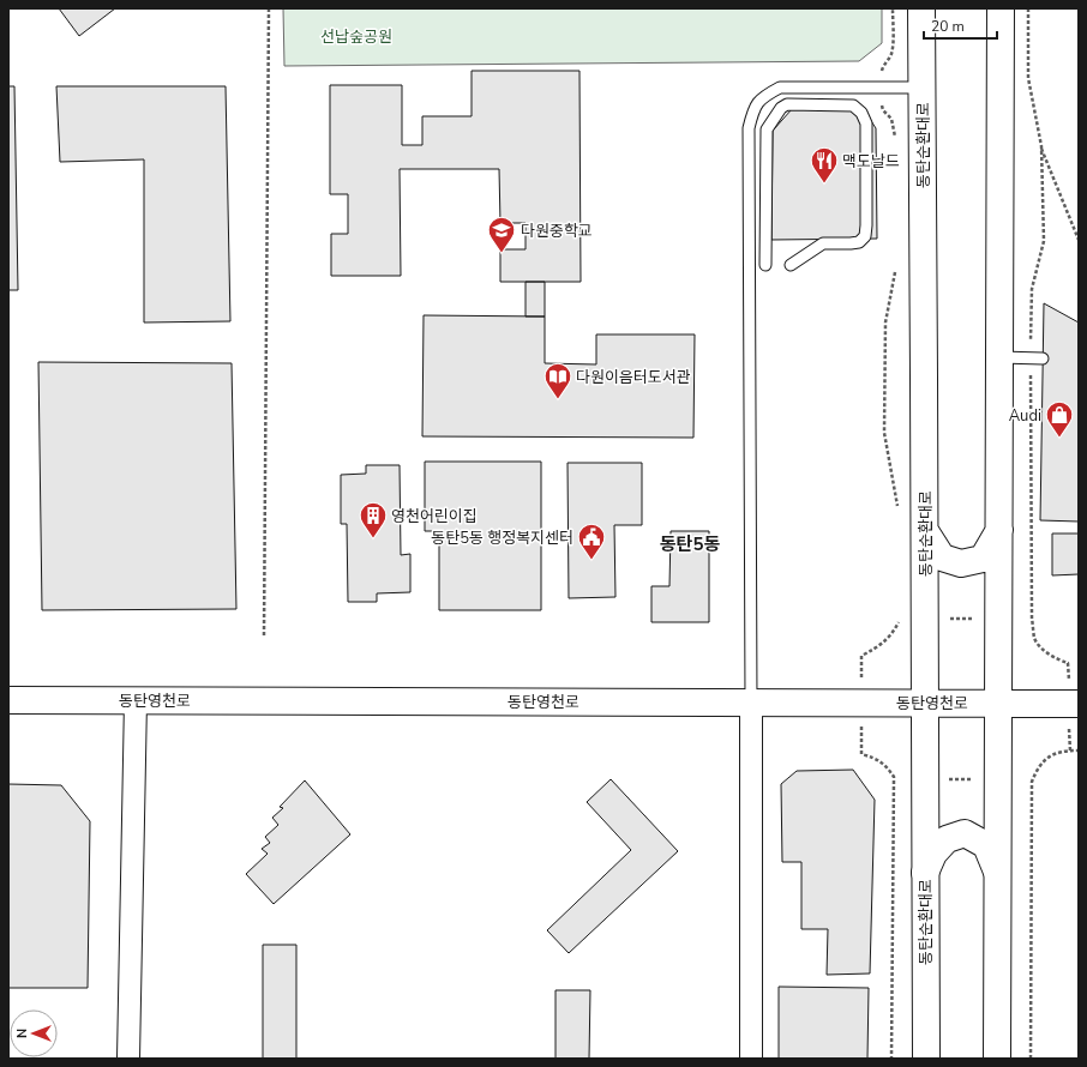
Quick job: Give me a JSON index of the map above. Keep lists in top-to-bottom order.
{
  "streets": {
    "street": ["동탄순환대로", "동탄영천로"]
  },
  "crossings": [
    ["동탄순환대로", "동탄영천로"]
  ],
  "districts": ["동탄5동"],
  "parks": ["선납숲공원"],
  "places": {
    "restaurant": ["맥도날드"],
    "school or university": ["다원중학교"],
    "library": ["다원이음터도서관"],
    "shop": ["Audi"],
    "building": ["영천어린이집"],
    "public building": ["동탄5동 행정복지센터"]
  },
  "scale_bar": "20 m",
  "north": "left"
}
